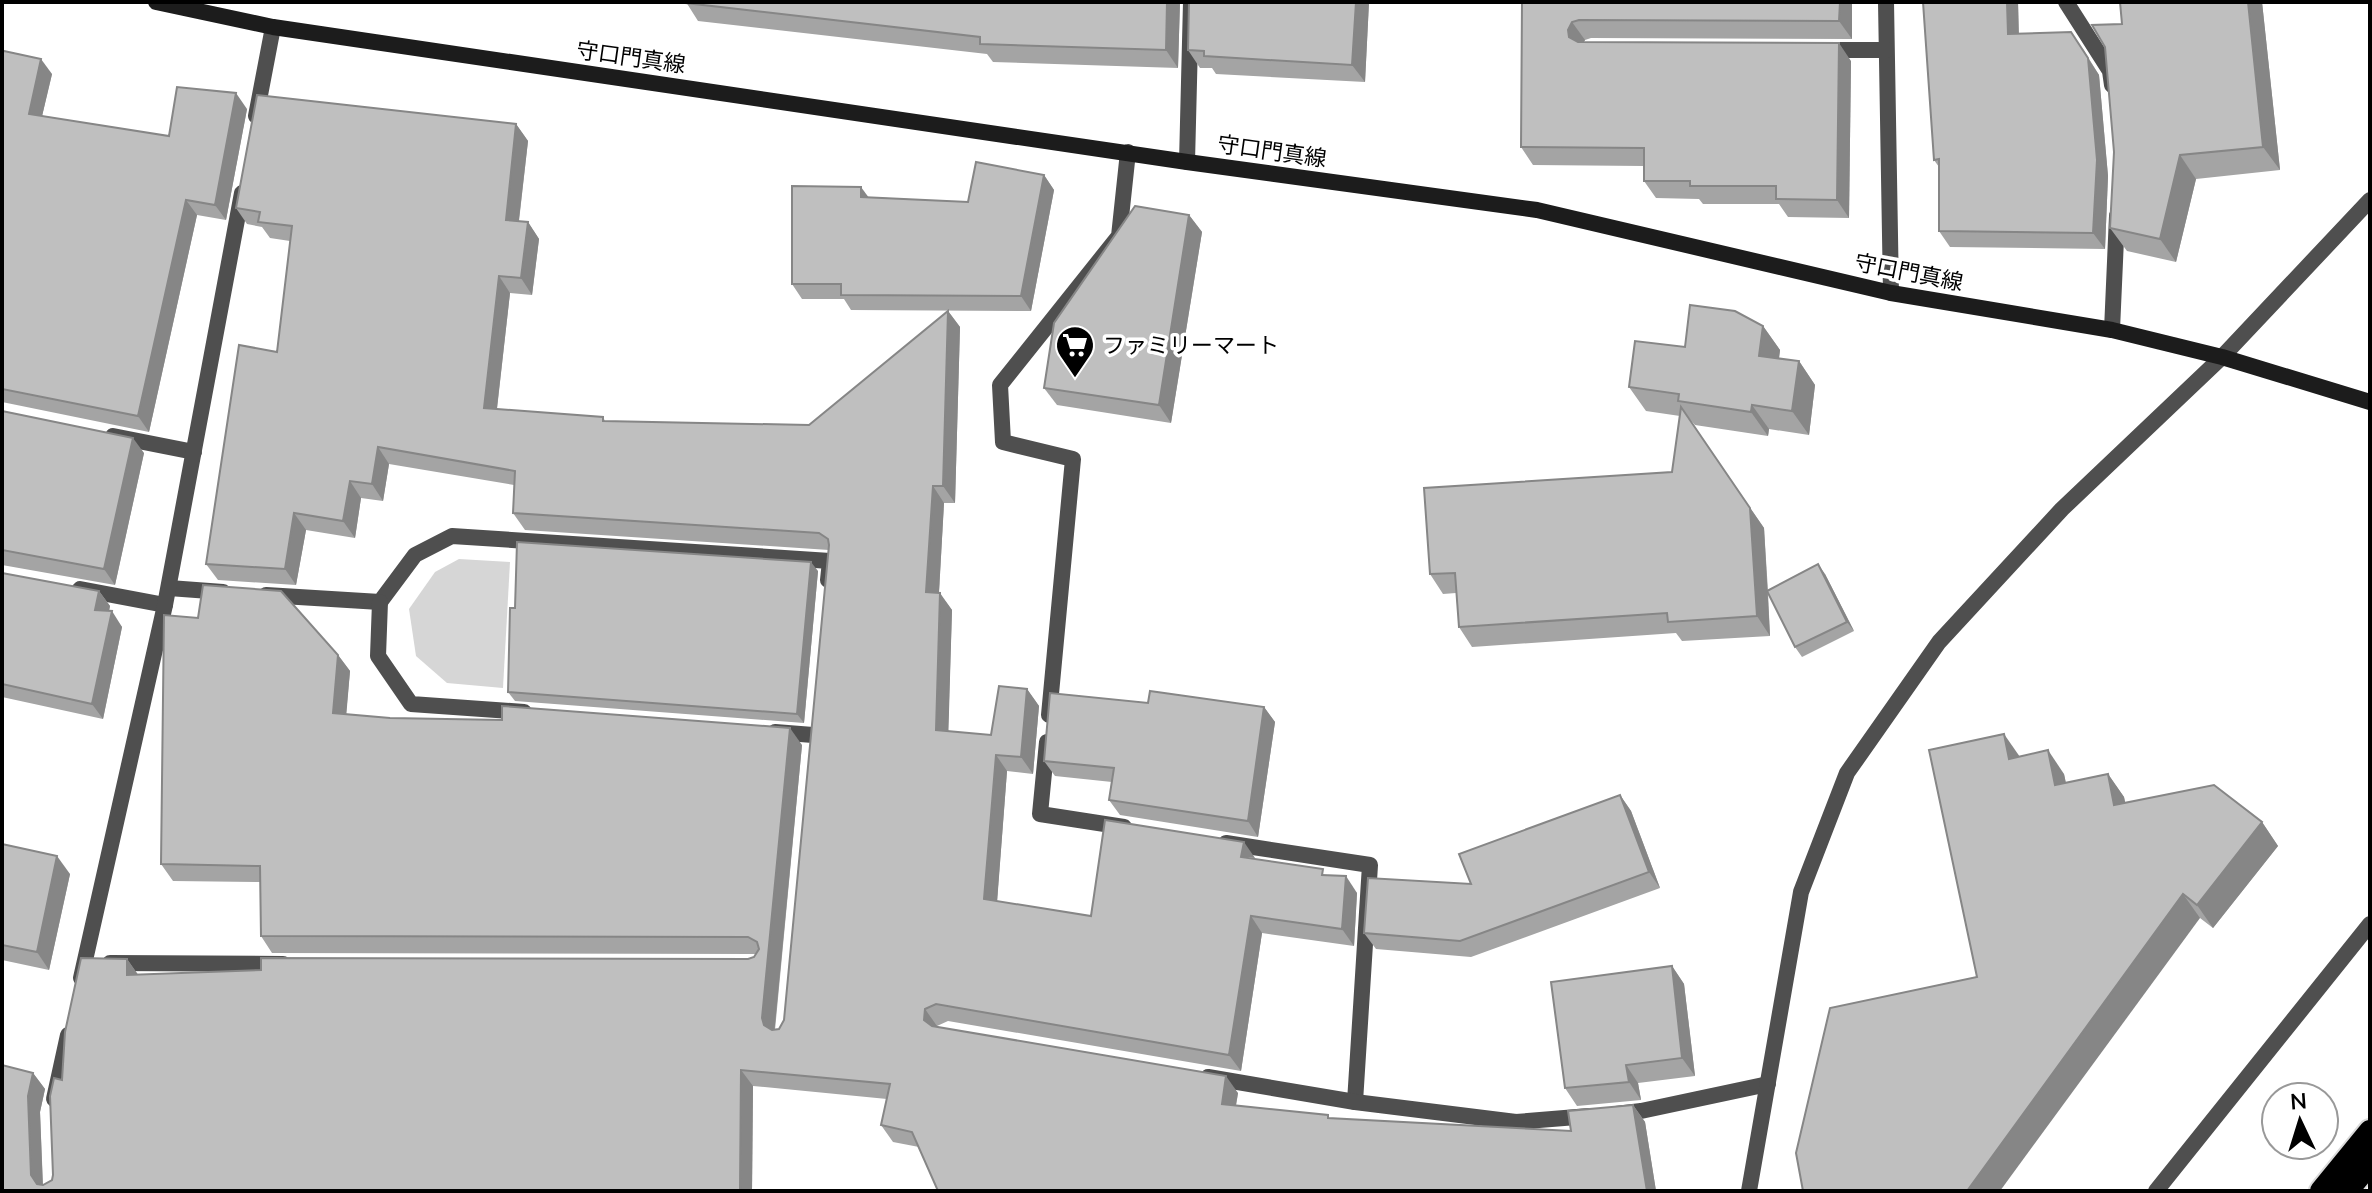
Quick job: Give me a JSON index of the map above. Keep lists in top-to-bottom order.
{
  "streets": {
    "main road": ["守口門真線"]
  },
  "places": {
    "supermarket": ["ファミリーマート"]
  },
  "north": "top"
}
